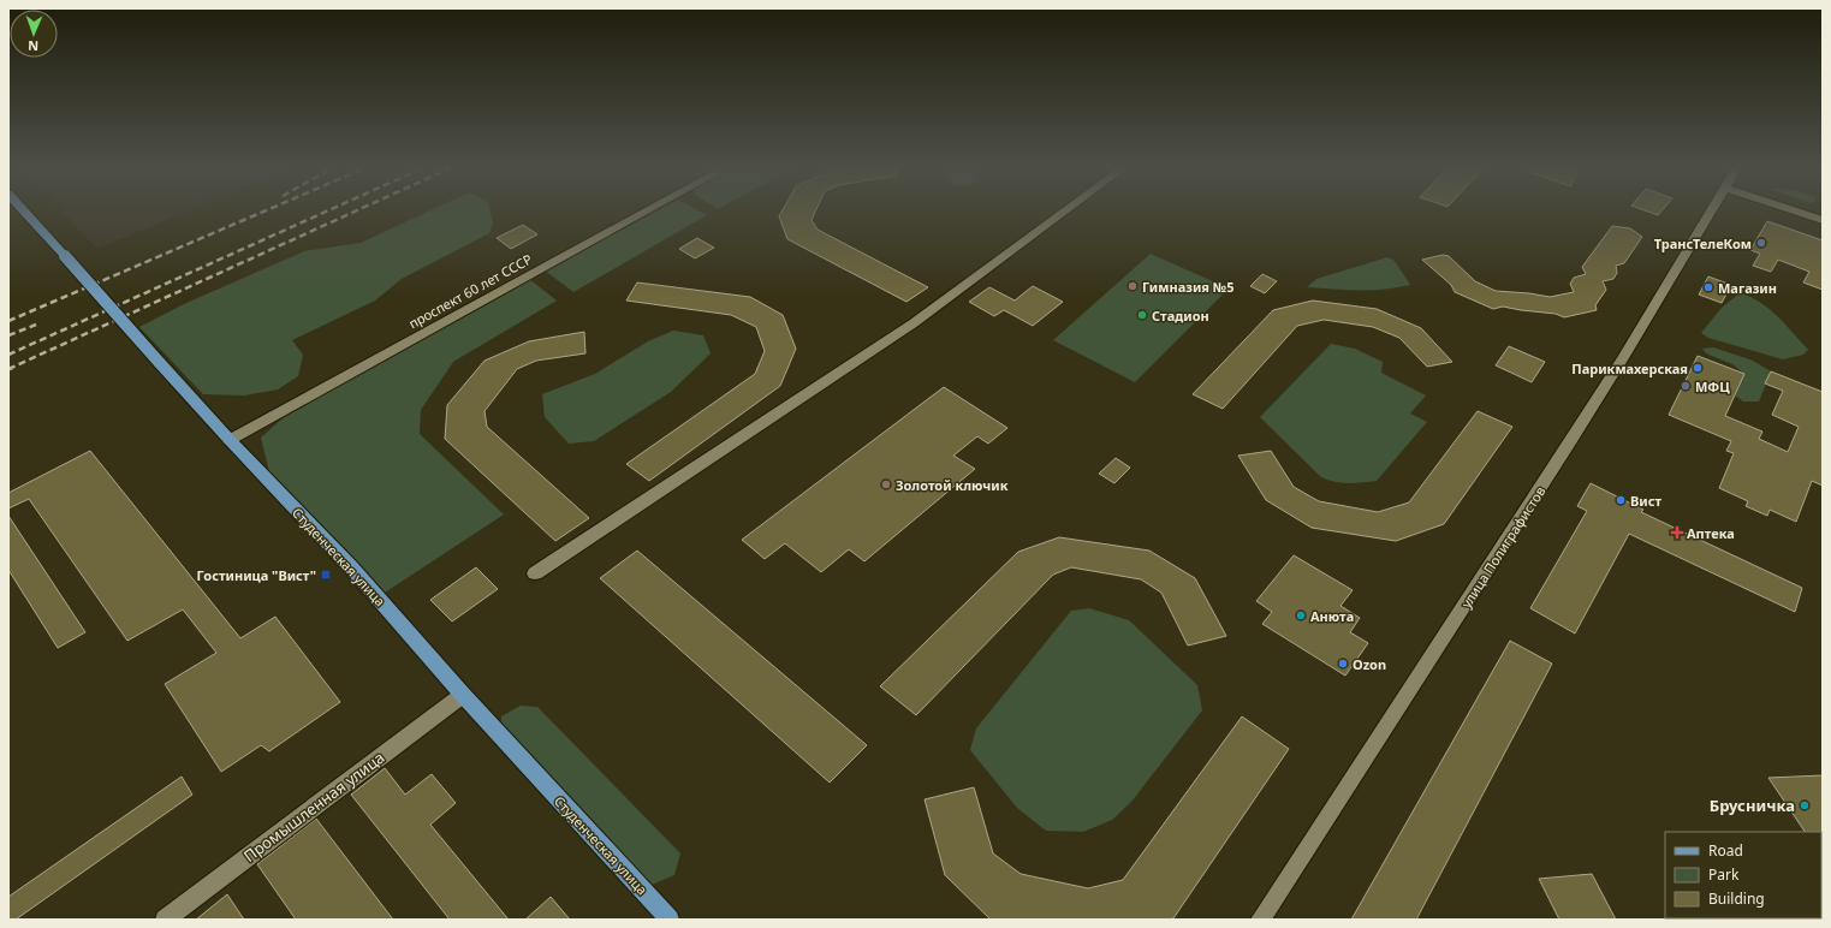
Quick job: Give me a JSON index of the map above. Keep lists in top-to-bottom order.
{
  "streets": {
    "main road": ["Студенческая улица"],
    "street": ["проспект 60 лет СССР", "улица Полиграфистов", "Промышленная улица"]
  },
  "crossings": [
    ["проспект 60 лет СССР", "Студенческая улица"],
    ["Студенческая улица", "Промышленная улица"]
  ],
  "places": {
    "other": [
      "ТрансТелеКом",
      "Гимназия №5",
      "Магазин",
      "Стадион",
      "Парикмахерская",
      "МФЦ",
      "Золотой ключик",
      "Вист",
      "Анюта",
      "Ozon",
      "Брусничка"
    ],
    "health": ["Аптека"],
    "transit": ["Гостиница \"Вист\""]
  },
  "legend": ["Road", "Park", "Building"],
  "north": "bottom"
}
